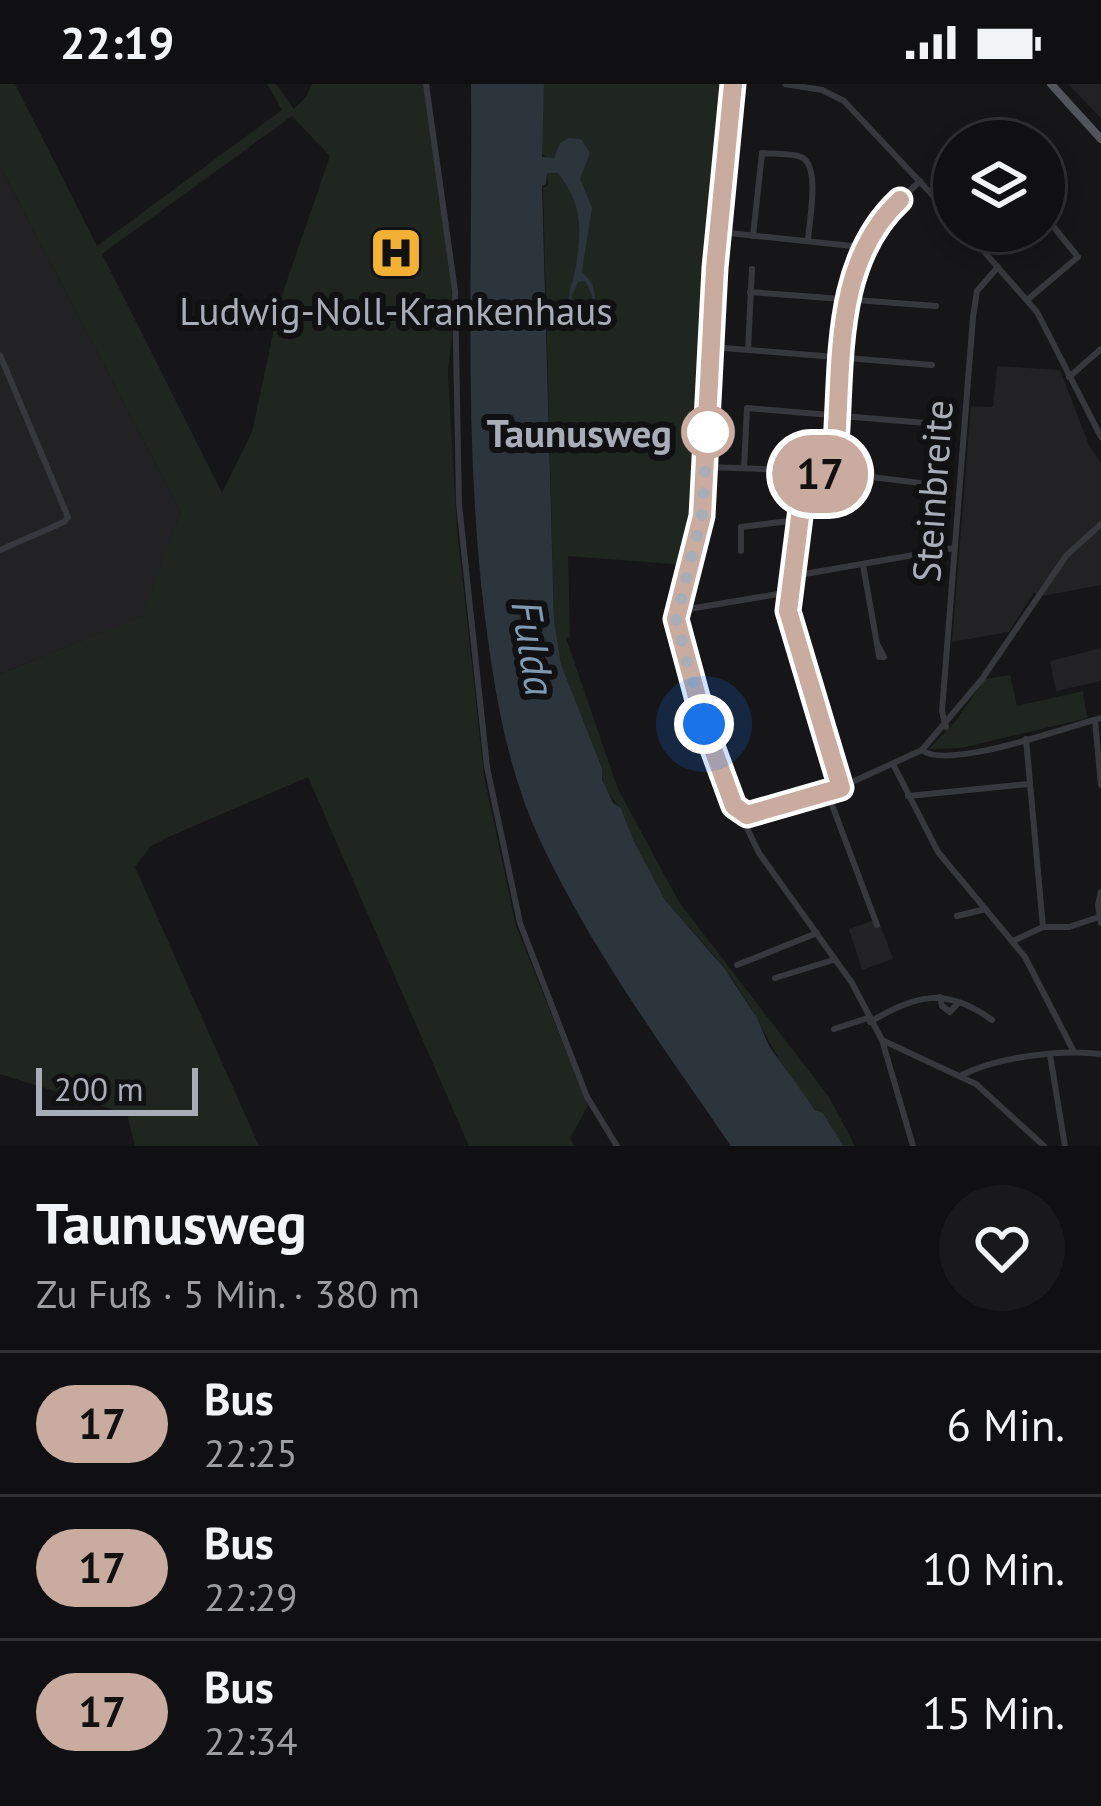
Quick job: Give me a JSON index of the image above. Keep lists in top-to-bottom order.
{
  "streets": {
    "street": ["Steinbreite"]
  },
  "water": ["Fulda"],
  "places": {
    "hospital": ["Ludwig-Noll-Krankenhaus"],
    "other": ["Taunusweg"]
  },
  "lines": ["bus line 17"],
  "scale_bar": "200 m",
  "page": {
    "status": "22:19",
    "on_map": "17",
    "scale": "200 m",
    "heading": ["Taunusweg", "Zu Fuß · 5 Min. · 380 m"],
    "list": [
      {
        "mark": "17",
        "name": "Bus",
        "note": "22:25",
        "value": "6 Min."
      },
      {
        "mark": "17",
        "name": "Bus",
        "note": "22:29",
        "value": "10 Min."
      },
      {
        "mark": "17",
        "name": "Bus",
        "note": "22:34",
        "value": "15 Min."
      }
    ]
  }
}
